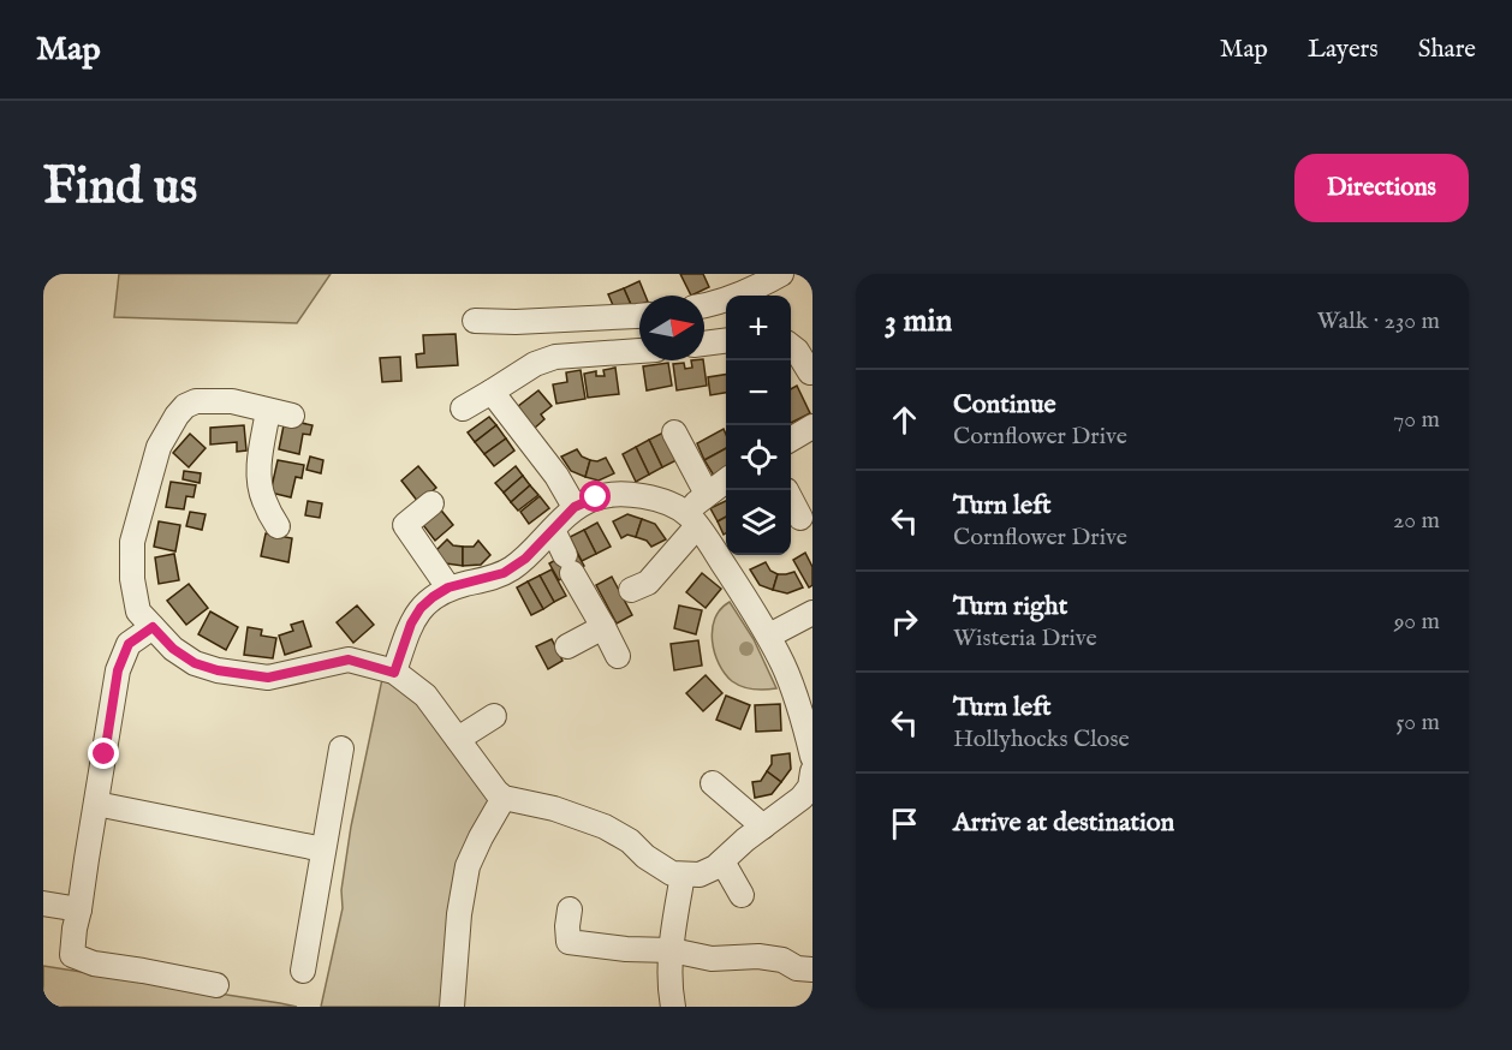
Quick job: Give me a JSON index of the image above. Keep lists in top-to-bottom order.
{
  "north": "right",
  "page": {
    "header": "Map",
    "nav": ["Map", "Layers", "Share"],
    "buttons": "Directions",
    "title": "Find us",
    "heading": ["3 min", "Walk · 230 m"],
    "map_buttons": ["+", "−"],
    "list": [
      ["Continue", "Cornflower Drive", "70 m"],
      ["Turn left", "Cornflower Drive", "20 m"],
      ["Turn right", "Wisteria Drive", "90 m"],
      ["Turn left", "Hollyhocks Close", "50 m"],
      "Arrive at destination"
    ]
  }
}
